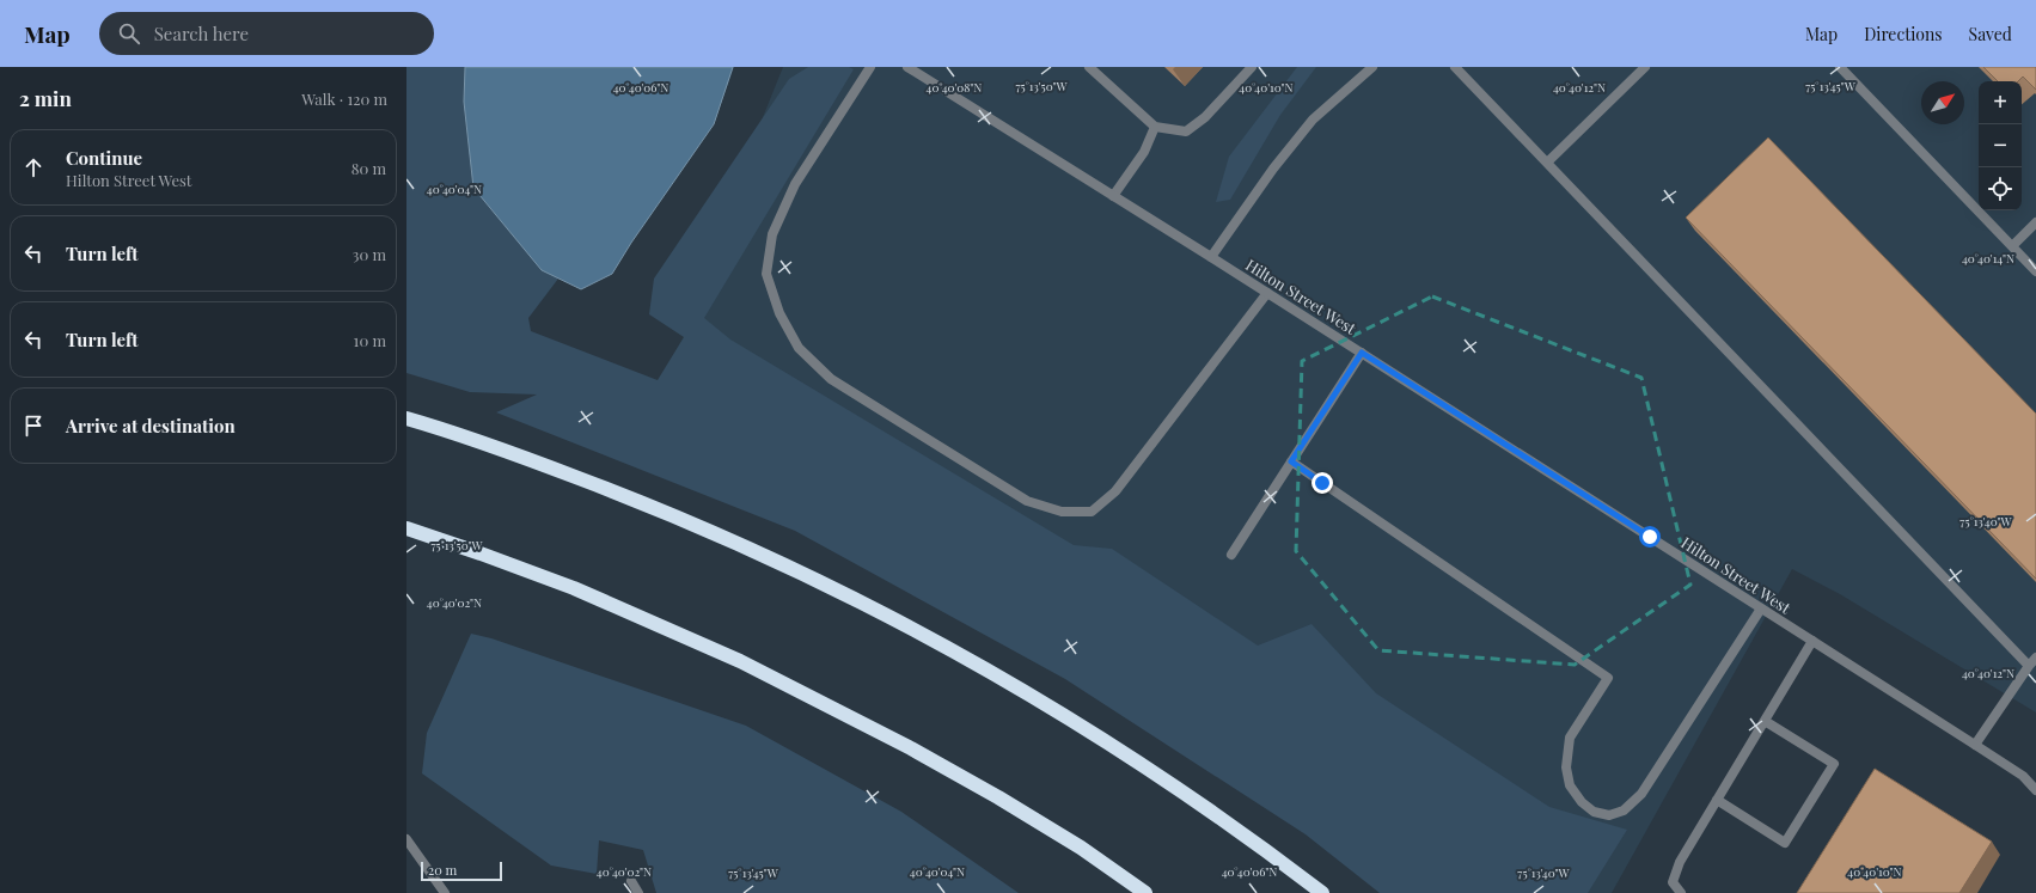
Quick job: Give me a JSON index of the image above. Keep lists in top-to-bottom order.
{
  "streets": {
    "street": ["Hilton Street West"]
  },
  "scale_bar": "20 m",
  "north": "top right",
  "page": {
    "header": "Map",
    "search": "Search here",
    "nav": ["Map", "Directions", "Saved"],
    "heading": ["2 min", "Walk · 120 m"],
    "map_buttons": ["+", "−"],
    "list": [
      ["Continue", "Hilton Street West", "80 m"],
      ["Turn left", "30 m"],
      ["Turn left", "10 m"],
      "Arrive at destination"
    ],
    "scale": "20 m"
  },
  "coordinates": [
    "75°13'50\"W",
    "75°13'45\"W",
    "40°40'06\"N",
    "40°40'08\"N",
    "40°40'10\"N",
    "40°40'12\"N",
    "40°40'04\"N",
    "40°40'14\"N",
    "75°13'40\"W",
    "40°40'02\"N"
  ]
}
